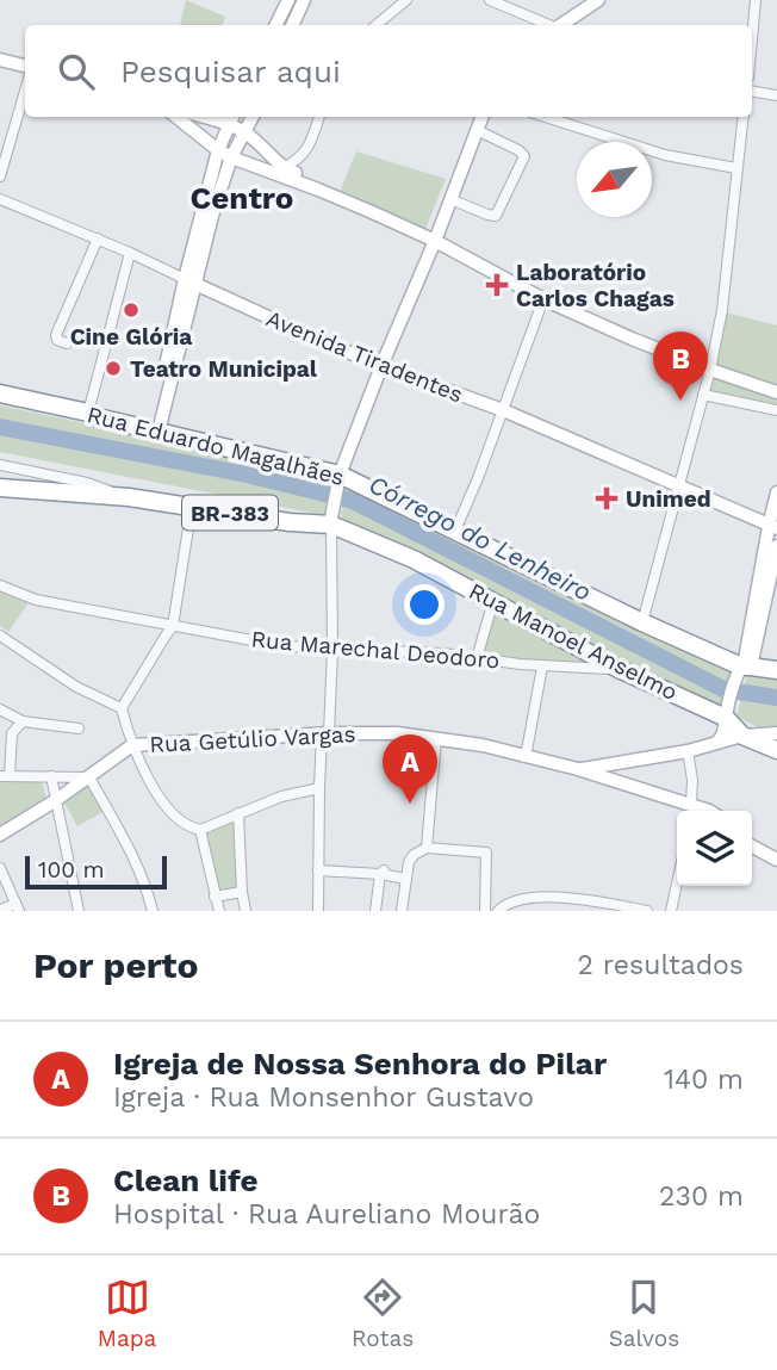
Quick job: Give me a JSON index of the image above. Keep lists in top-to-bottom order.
{
  "streets": {
    "highway": ["Rua Eduardo Magalhães", "BR-383", "Rua Manoel Anselmo"],
    "main road": ["Avenida Tiradentes", "Rua Getúlio Vargas"],
    "street": ["Rua Marechal Deodoro"]
  },
  "crossings": [
    ["Rua Eduardo Magalhães", "BR-383"],
    ["BR-383", "Rua Manoel Anselmo"],
    ["Rua Manoel Anselmo", "Rua Marechal Deodoro"]
  ],
  "districts": ["Centro"],
  "water": ["Córrego do Lenheiro"],
  "places": {
    "health": ["Laboratório Carlos Chagas", "Unimed"],
    "other": ["Cine Glória", "Teatro Municipal"]
  },
  "scale_bar": "100 m",
  "north": "bottom left",
  "page": {
    "search": "Pesquisar aqui",
    "pins": ["B", "A"],
    "scale": "100 m",
    "heading": ["Por perto", "2 resultados"],
    "list": [
      {
        "mark": "A",
        "name": "Igreja de Nossa Senhora do Pilar",
        "note": "Igreja · Rua Monsenhor Gustavo",
        "value": "140 m"
      },
      {
        "mark": "B",
        "name": "Clean life",
        "note": "Hospital · Rua Aureliano Mourão",
        "value": "230 m"
      }
    ],
    "nav": ["Mapa", "Rotas", "Salvos"]
  }
}
